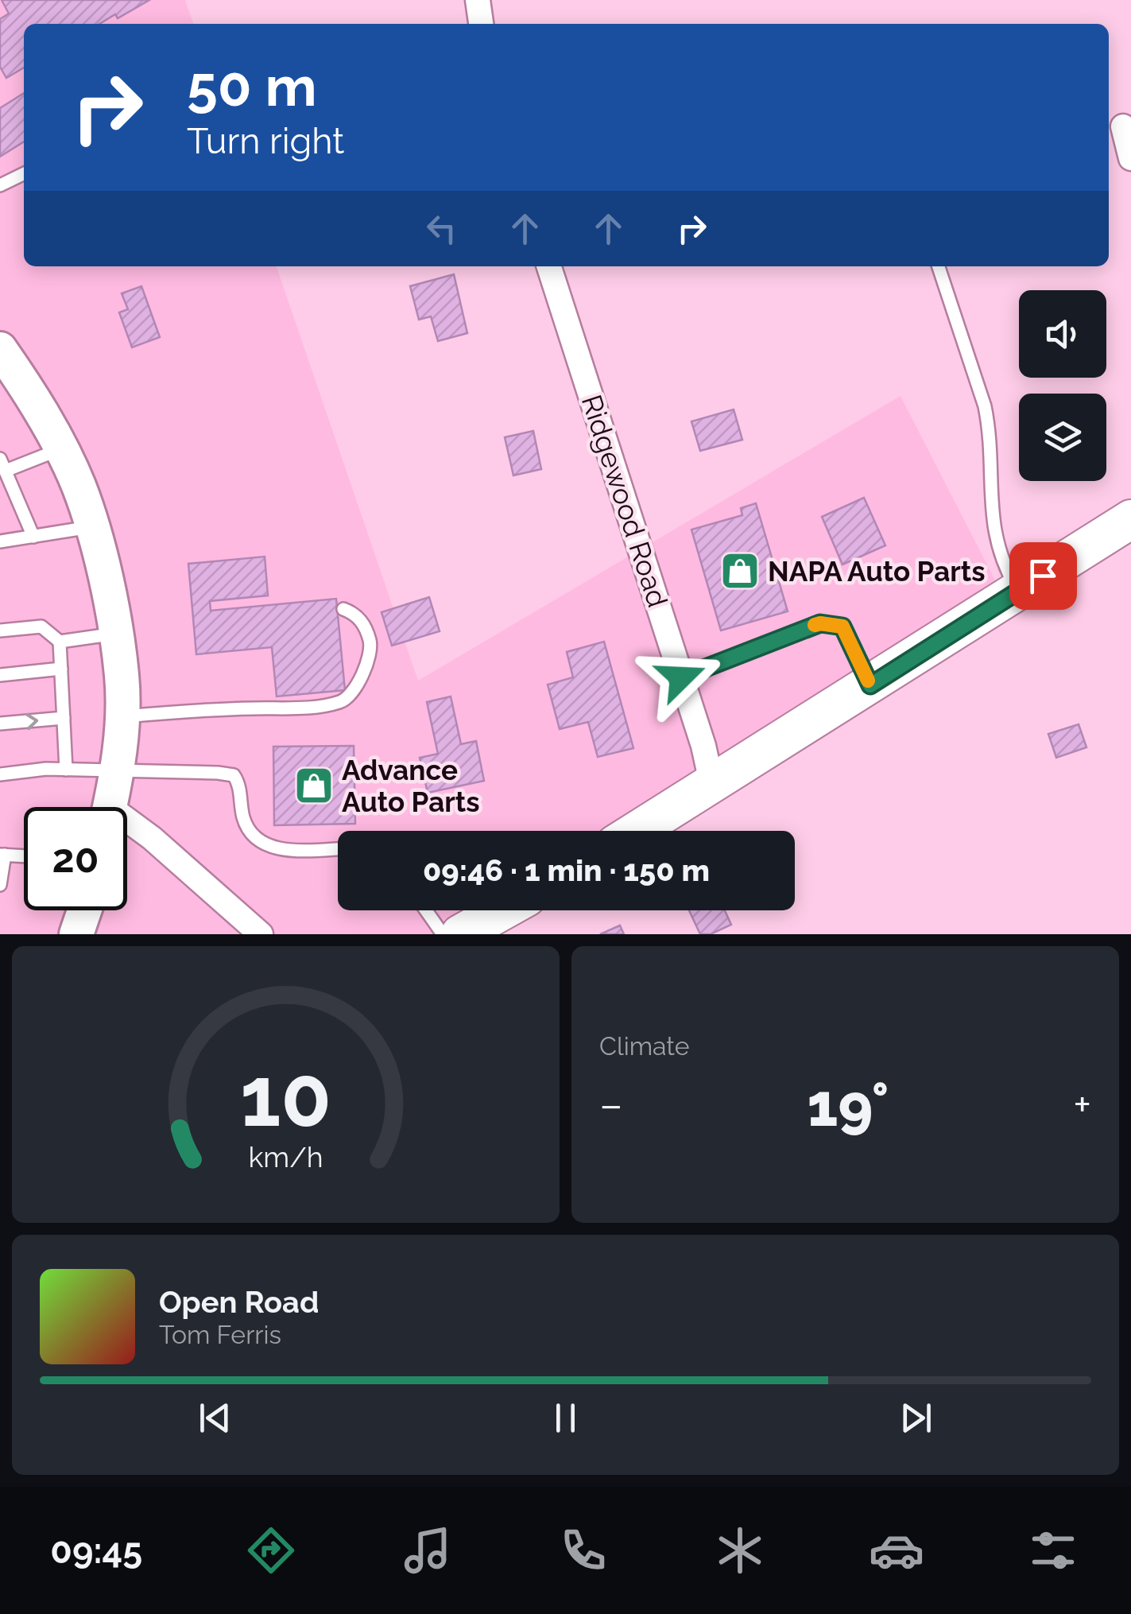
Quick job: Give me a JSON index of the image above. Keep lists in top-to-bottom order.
{
  "streets": {
    "street": ["Ridgewood Road"]
  },
  "places": {
    "shop": ["NAPA Auto Parts", "Advance Auto Parts"]
  },
  "page": {
    "turn": ["50 m", "Turn right"],
    "limit": "20",
    "trip": "09:46 · 1 min · 150 m",
    "tile": "Climate",
    "heat": ["−", "19°", "+"],
    "song": ["Open Road", "Tom Ferris"],
    "tabs": "09:45",
    "gauge": ["10", "km/h"]
  }
}
